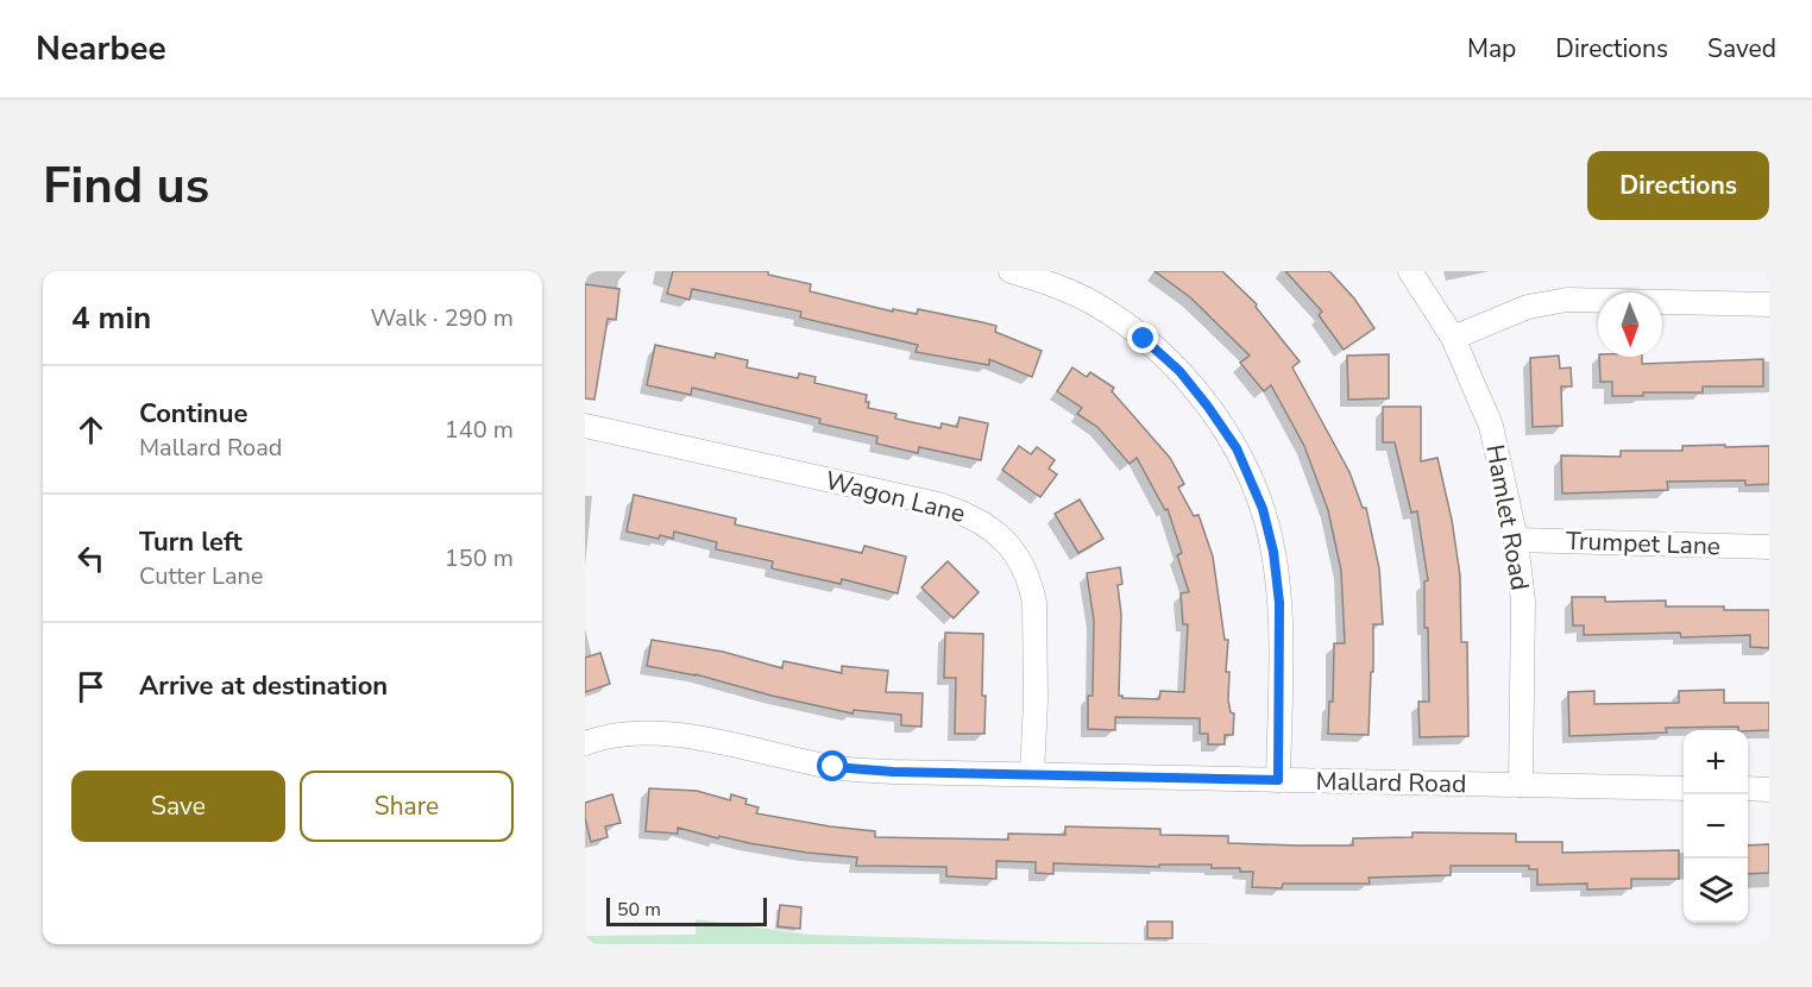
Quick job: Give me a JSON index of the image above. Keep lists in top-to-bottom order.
{
  "streets": {
    "street": [
      "Wagon Lane",
      "Hamlet Road",
      "Trumpet Lane",
      "Mallard Road"
    ]
  },
  "crossings": [
    ["Wagon Lane", "Mallard Road"],
    ["Hamlet Road", "Trumpet Lane"],
    ["Hamlet Road", "Mallard Road"]
  ],
  "scale_bar": "50 m",
  "north": "bottom",
  "page": {
    "header": "Nearbee",
    "nav": ["Map", "Directions", "Saved"],
    "buttons": [
      "Directions",
      ["Save", "Share"]
    ],
    "title": "Find us",
    "heading": ["4 min", "Walk · 290 m"],
    "list": [
      ["Continue", "Mallard Road", "140 m"],
      ["Turn left", "Cutter Lane", "150 m"],
      "Arrive at destination"
    ],
    "map_buttons": ["+", "−"],
    "scale": "50 m"
  }
}
